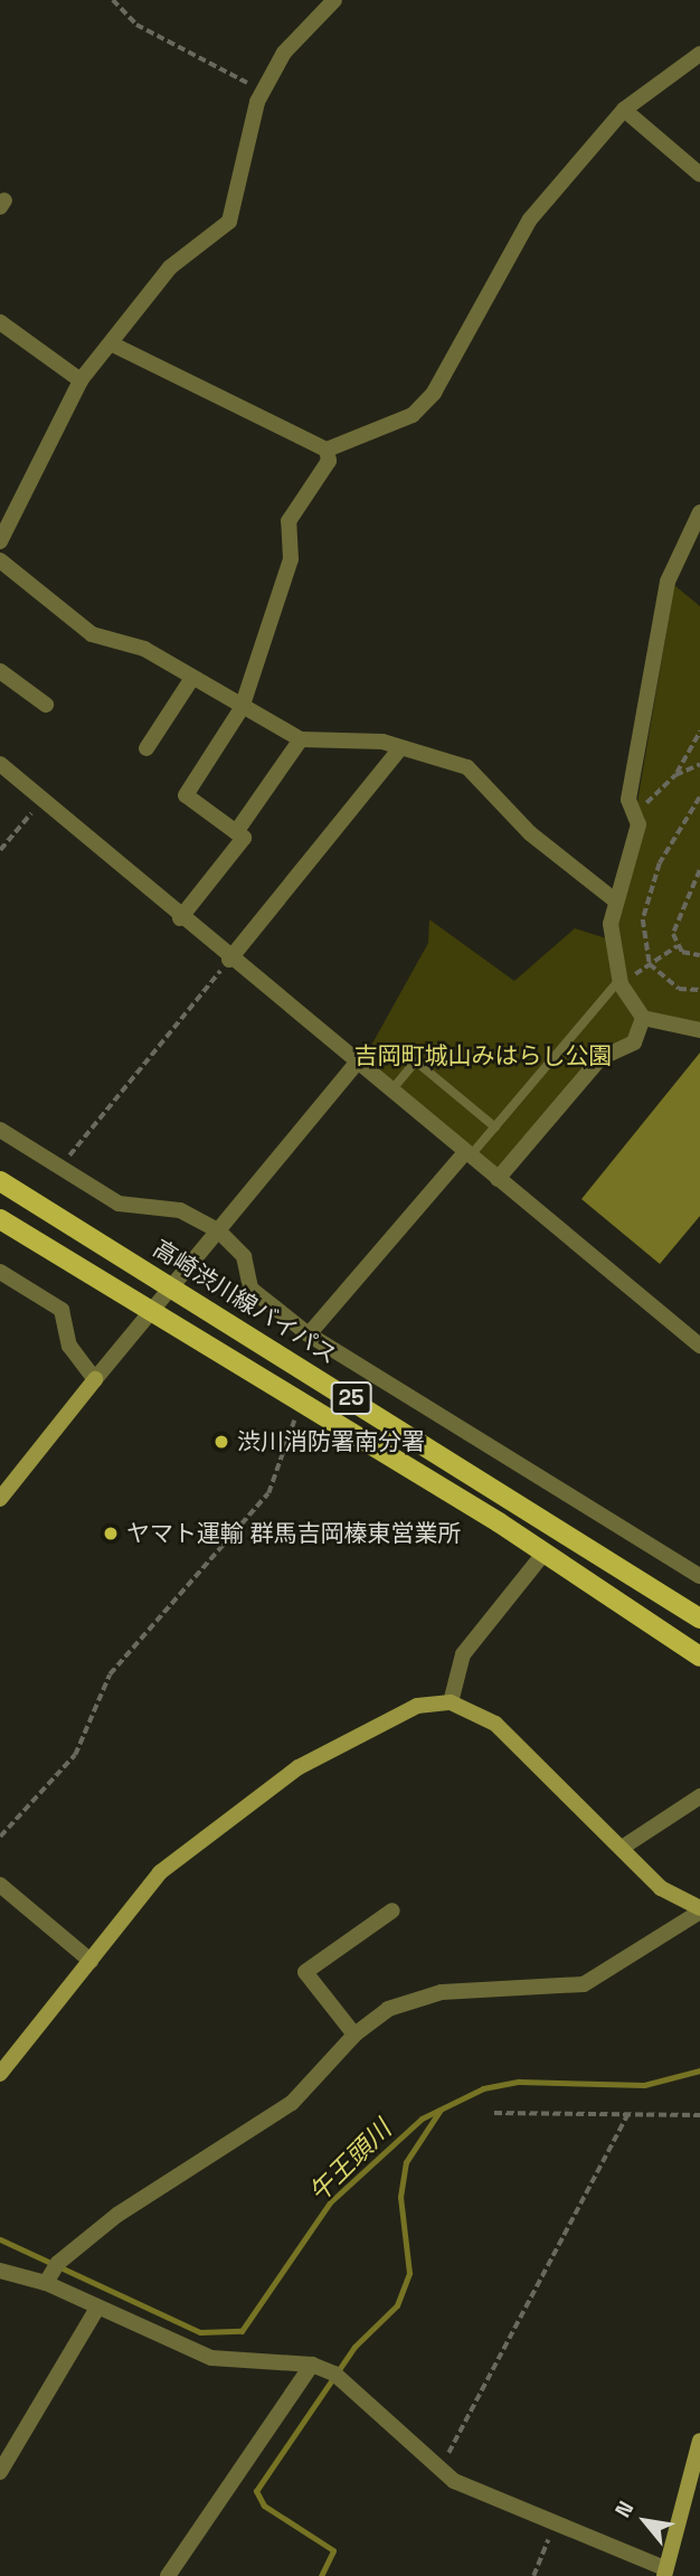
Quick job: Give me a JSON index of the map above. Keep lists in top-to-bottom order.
{
  "streets": {
    "main road": ["高崎渋川線バイパス", "25"]
  },
  "water": ["午王頭川"],
  "parks": ["吉岡町城山みはらし公園"],
  "places": ["渋川消防署南分署", "ヤマト運輸 群馬吉岡榛東営業所"],
  "north": "top left"
}
